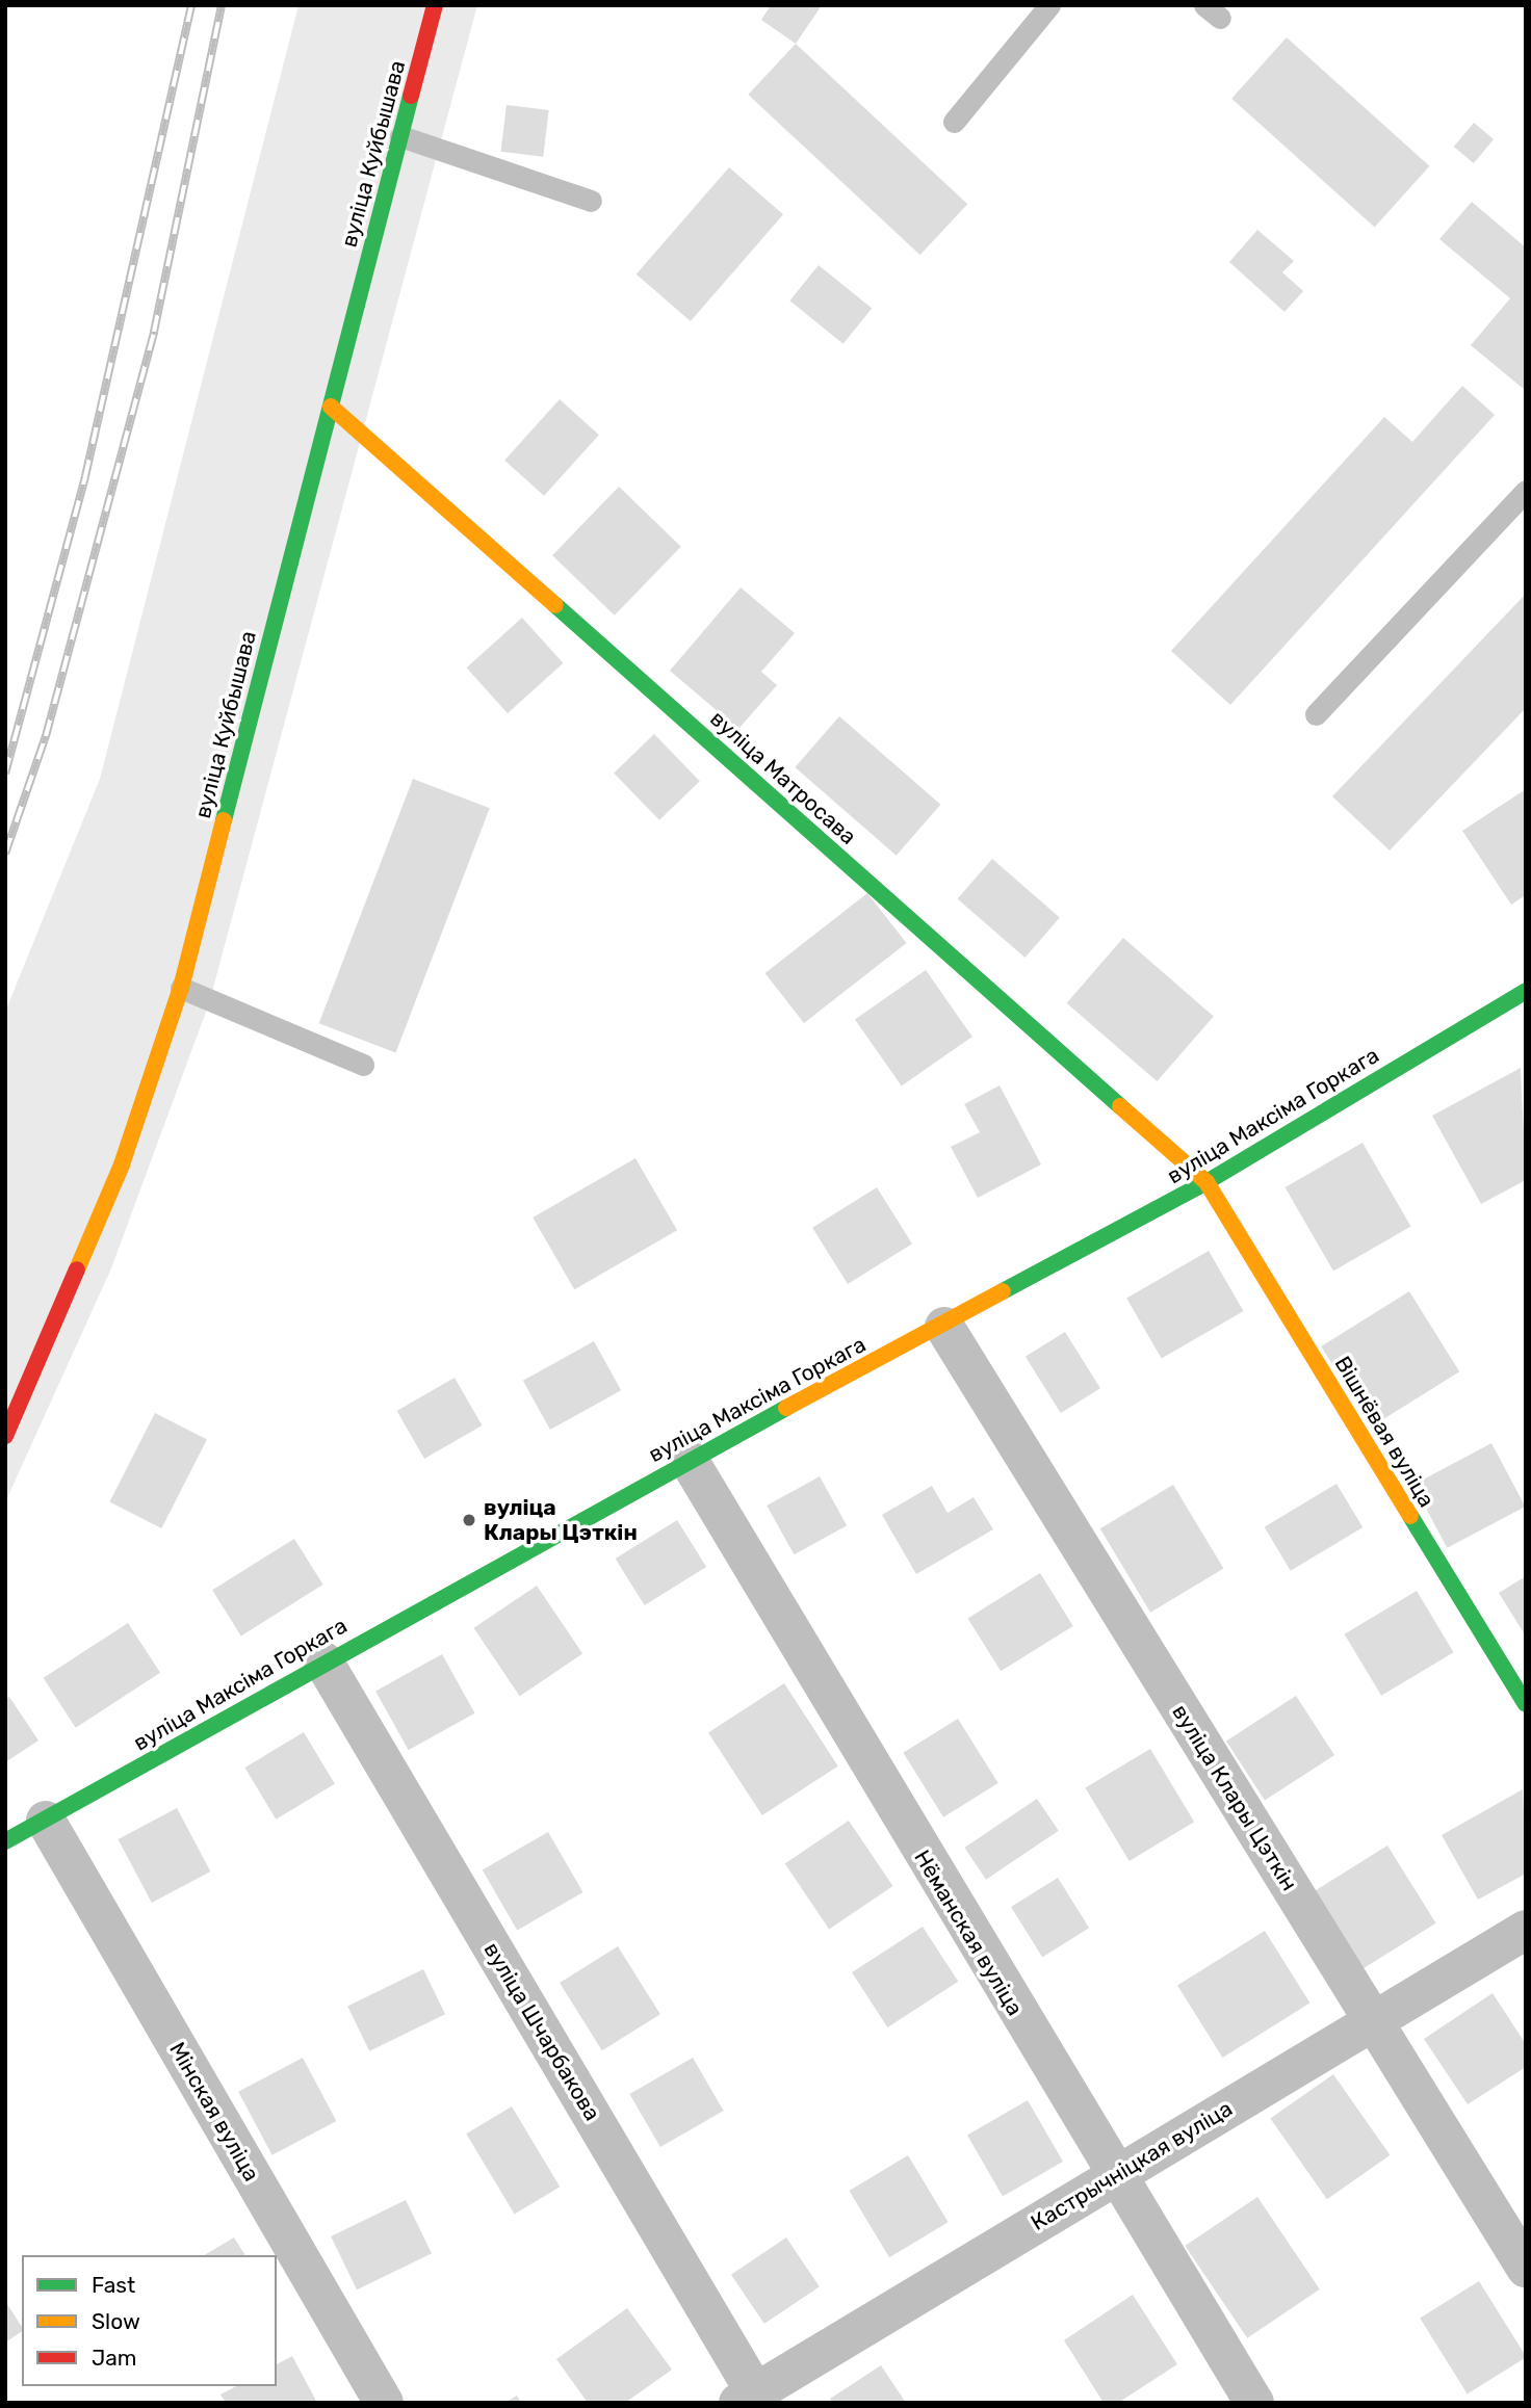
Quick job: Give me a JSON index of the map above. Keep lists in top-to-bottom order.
{
  "streets": {
    "street": [
      "вуліца Куйбышава",
      "вуліца Матросава",
      "вуліца Максіма Горкага",
      "Вішнёвая вуліца",
      "вуліца Клары Цэткін",
      "Нёманская вуліца",
      "вуліца Шчарбакова",
      "Мінская вуліца",
      "Кастрычніцкая вуліца"
    ]
  },
  "crossings": [
    ["вуліца Куйбышава", "вуліца Матросава"],
    ["вуліца Матросава", "вуліца Максіма Горкага"],
    ["вуліца Матросава", "Вішнёвая вуліца"],
    ["вуліца Максіма Горкага", "Вішнёвая вуліца"],
    ["вуліца Максіма Горкага", "вуліца Клары Цэткін"],
    ["вуліца Максіма Горкага", "Нёманская вуліца"],
    ["вуліца Максіма Горкага", "вуліца Шчарбакова"],
    ["вуліца Максіма Горкага", "Мінская вуліца"],
    ["вуліца Клары Цэткін", "Кастрычніцкая вуліца"],
    ["Нёманская вуліца", "Кастрычніцкая вуліца"],
    ["вуліца Шчарбакова", "Кастрычніцкая вуліца"]
  ],
  "places": ["вуліца Клары Цэткін"],
  "legend": ["Fast", "Slow", "Jam"]
}
